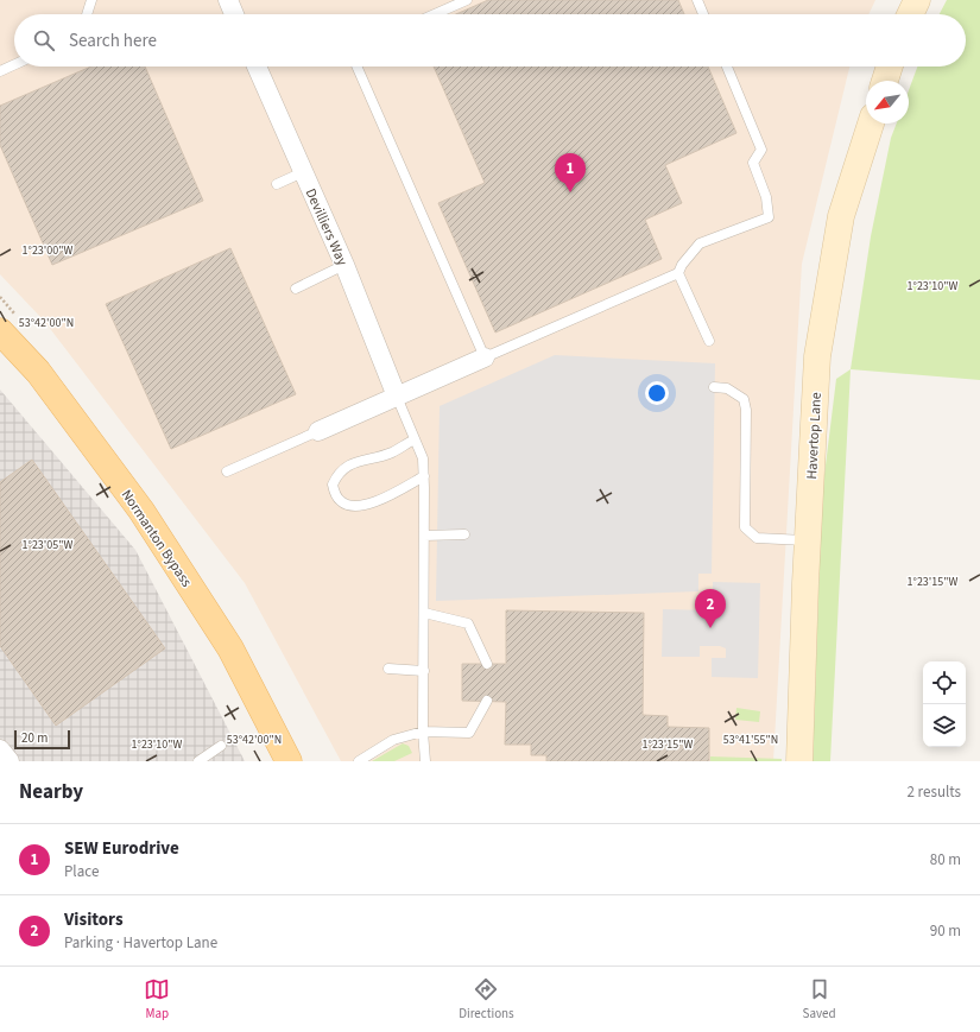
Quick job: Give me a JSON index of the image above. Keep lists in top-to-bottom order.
{
  "streets": {
    "main road": ["Havertop Lane", "Normanton Bypass"],
    "street": ["Devilliers Way"]
  },
  "scale_bar": "20 m",
  "north": "bottom left",
  "page": {
    "search": "Search here",
    "pins": ["1", "2"],
    "scale": "20 m",
    "heading": ["Nearby", "2 results"],
    "list": [
      {
        "mark": "1",
        "name": "SEW Eurodrive",
        "note": "Place",
        "value": "80 m"
      },
      {
        "mark": "2",
        "name": "Visitors",
        "note": "Parking · Havertop Lane",
        "value": "90 m"
      }
    ],
    "nav": ["Map", "Directions", "Saved"]
  },
  "coordinates": [
    "1°23'00\"W",
    "1°23'10\"W",
    "53°42'00\"N",
    "1°23'05\"W",
    "1°23'15\"W",
    "53°41'55\"N"
  ]
}
